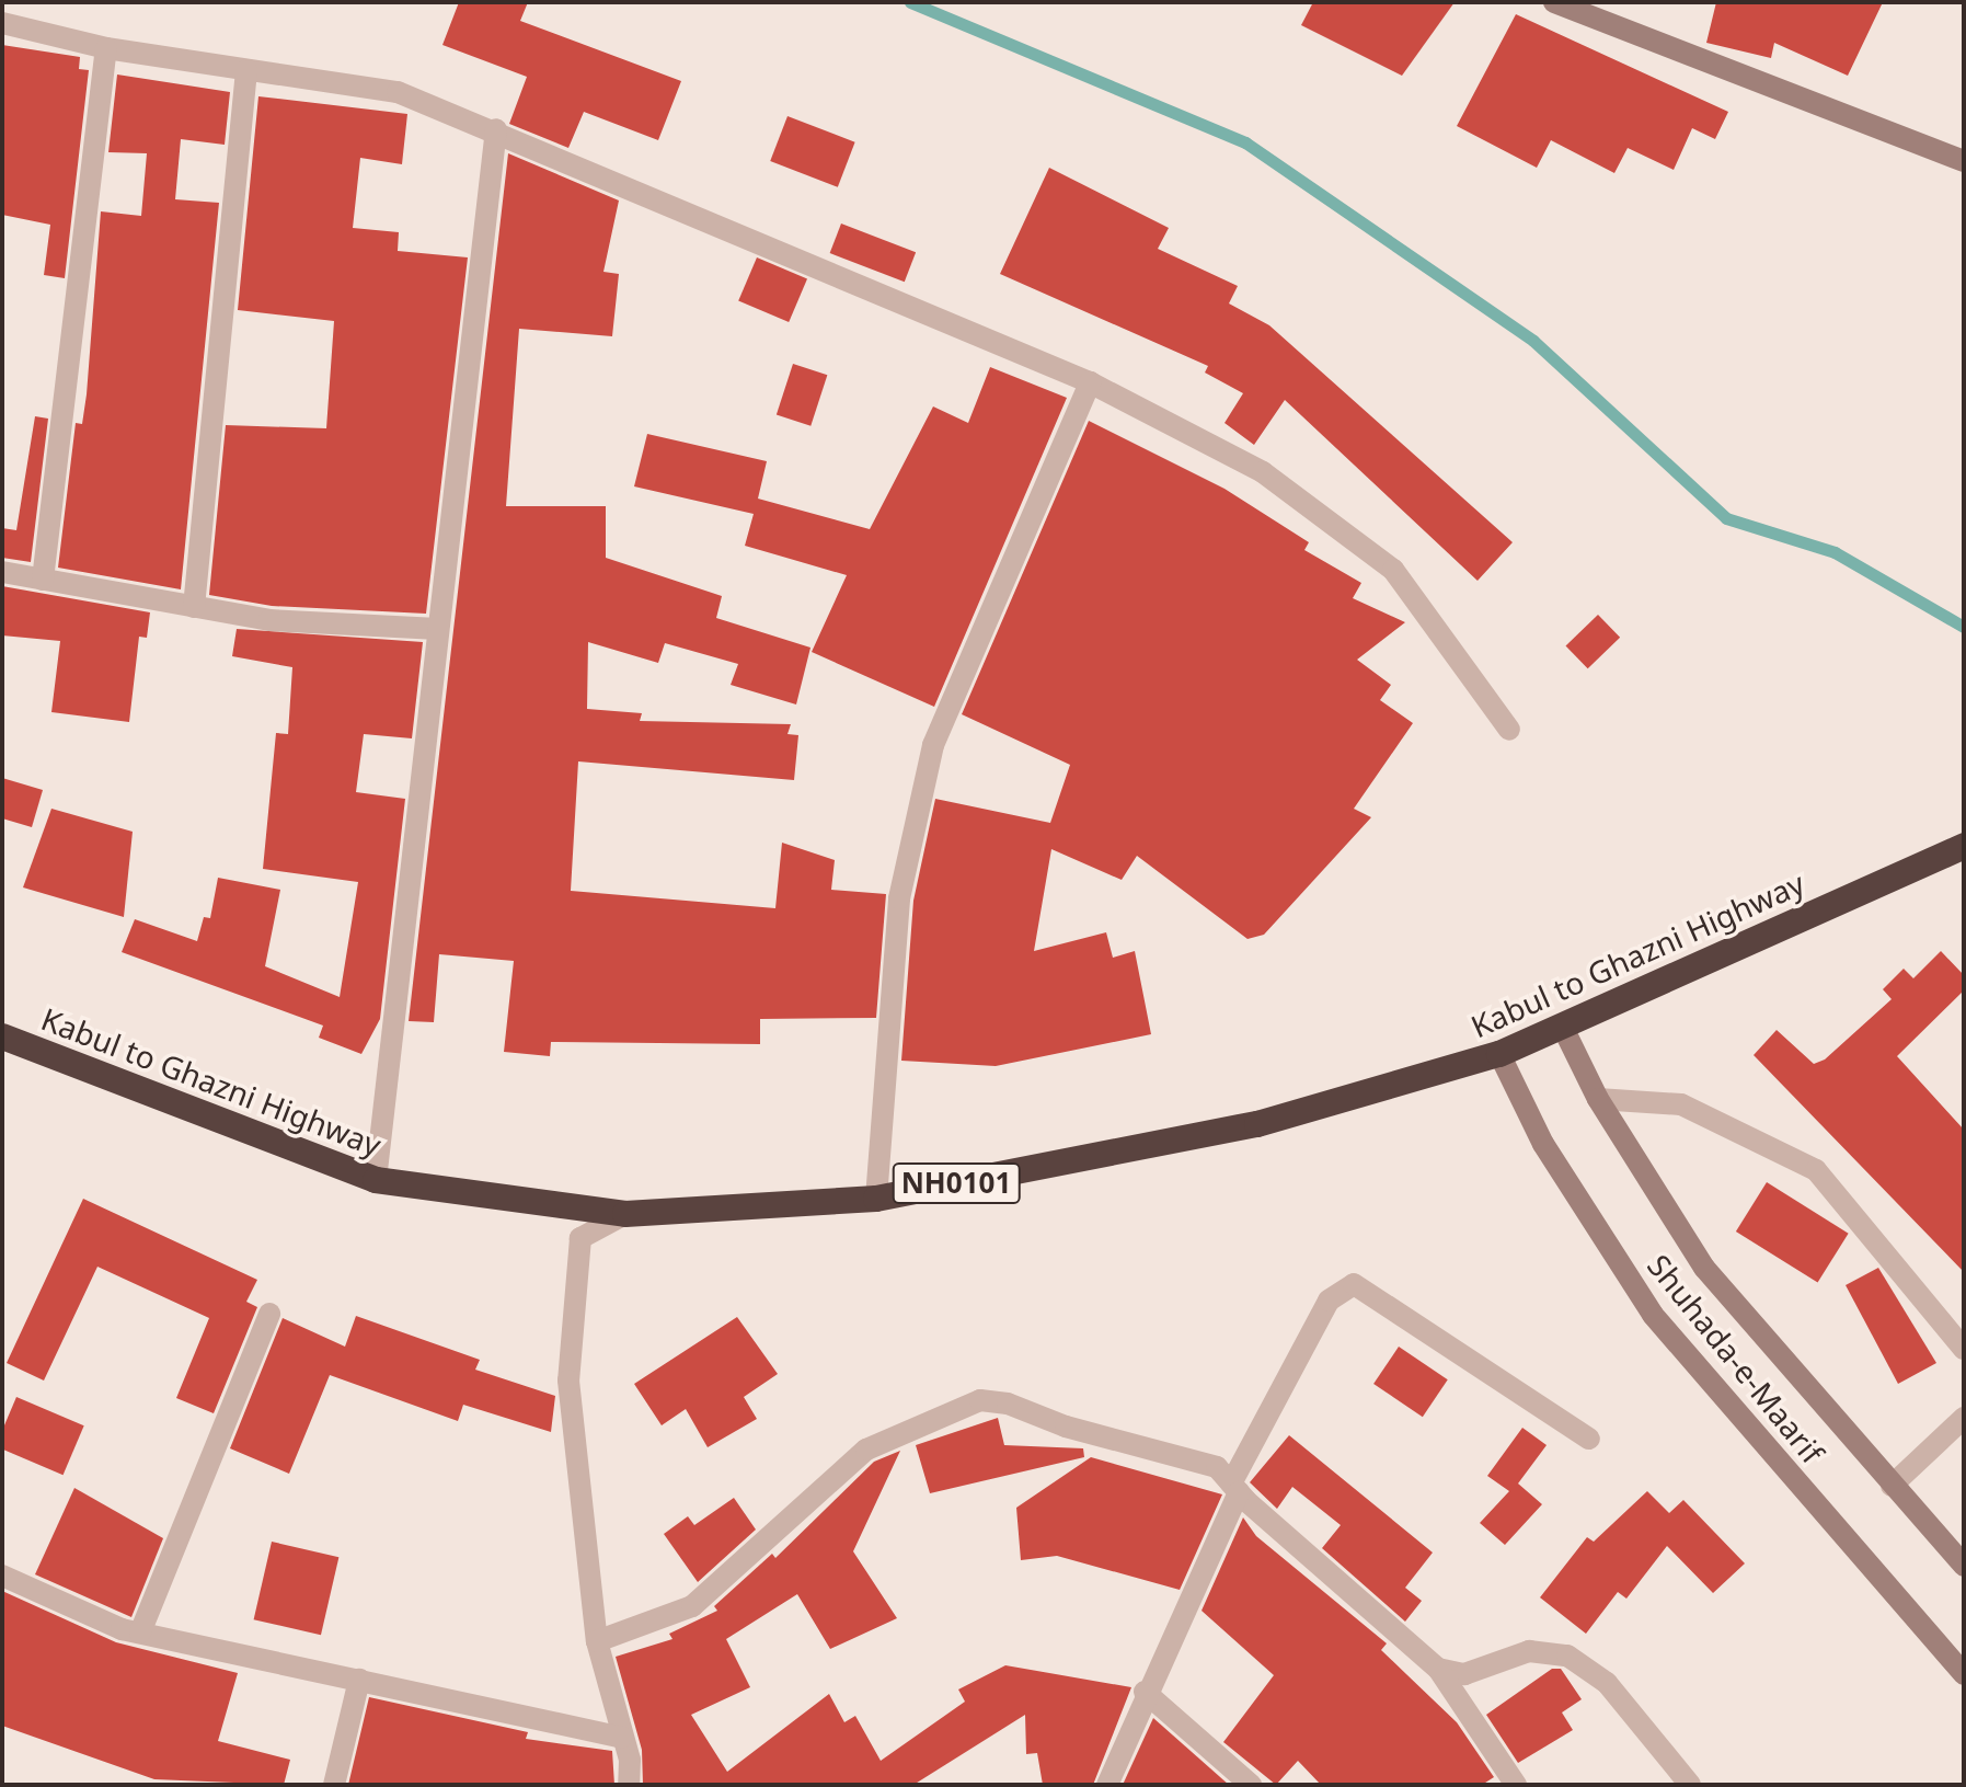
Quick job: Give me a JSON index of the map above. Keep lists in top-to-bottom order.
{
  "streets": {
    "highway": ["Kabul to Ghazni Highway", "NH0101"],
    "main road": ["Shuhada-e-Maarif"]
  },
  "crossings": [
    ["Kabul to Ghazni Highway", "Shuhada-e-Maarif"]
  ]
}
